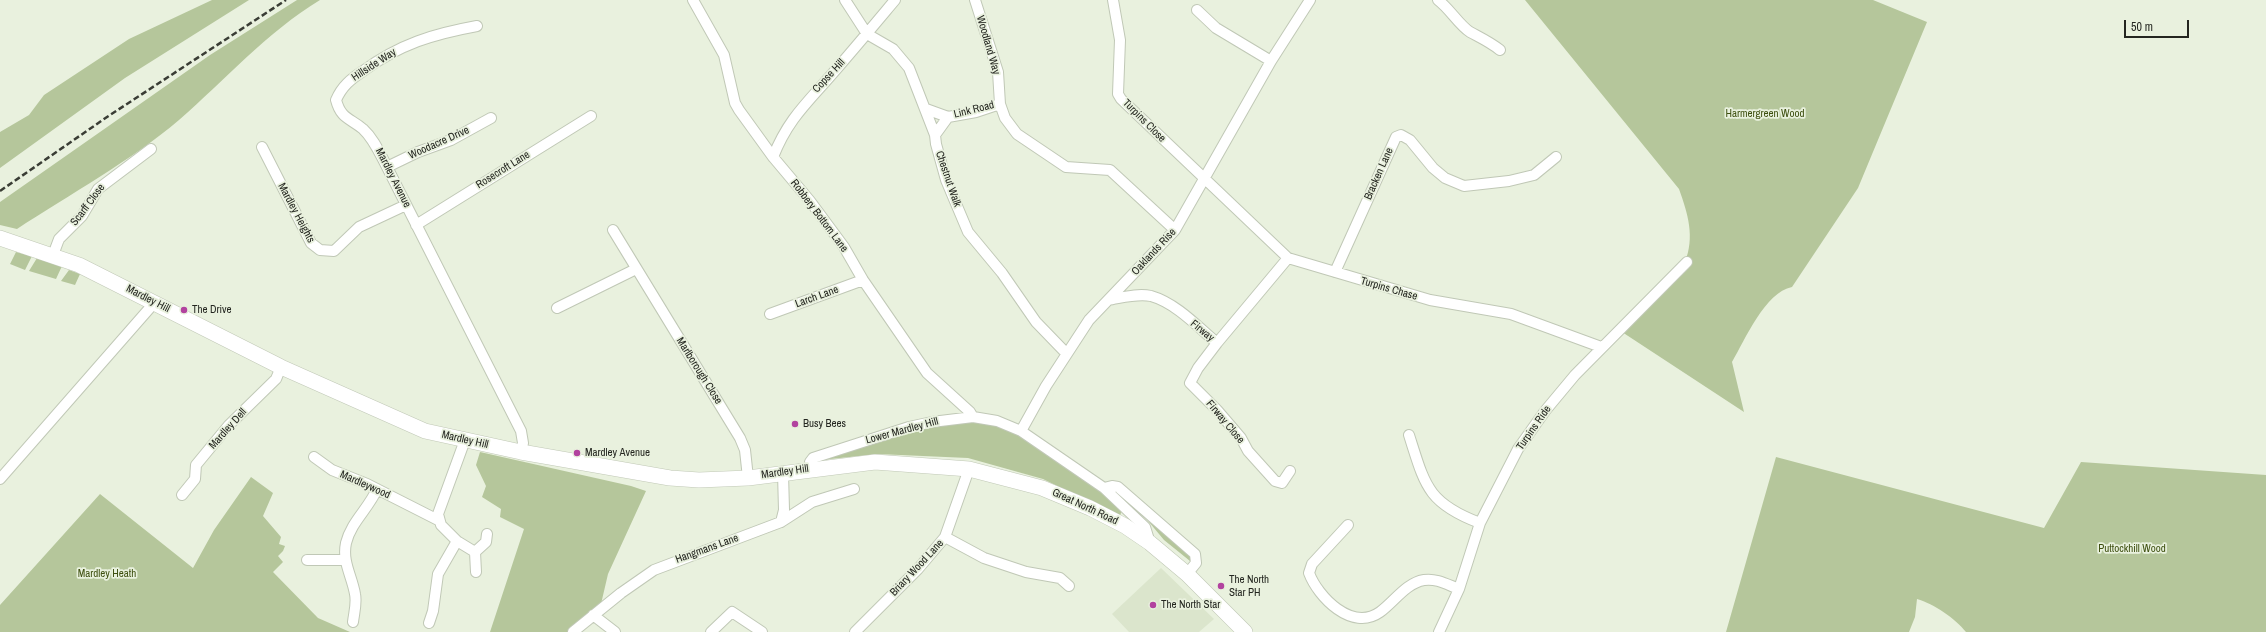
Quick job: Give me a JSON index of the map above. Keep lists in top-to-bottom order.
{
  "streets": {
    "main road": ["Mardley Hill", "Great North Road"],
    "street": [
      "Woodland Way",
      "Hillside Way",
      "Copse Hill",
      "Link Road",
      "Turpins Close",
      "Woodacre Drive",
      "Rosecroft Lane",
      "Bracken Lane",
      "Mardley Avenue",
      "Chestnut Walk",
      "Scarff Close",
      "Mardley Heights",
      "Robbery Bottom Lane",
      "Oaklands Rise",
      "Turpins Chase",
      "Larch Lane",
      "Firway",
      "Marlborough Close",
      "Firway Close",
      "Turpins Ride",
      "Mardley Dell",
      "Lower Mardley Hill",
      "Mardleywood",
      "Hangmans Lane",
      "Briary Wood Lane"
    ]
  },
  "crossings": [
    ["Woodland Way", "Link Road"],
    ["Woodland Way", "Oaklands Rise"],
    ["Hillside Way", "Mardley Avenue"],
    ["Copse Hill", "Chestnut Walk"],
    ["Copse Hill", "Robbery Bottom Lane"],
    ["Link Road", "Chestnut Walk"],
    ["Turpins Close", "Oaklands Rise"],
    ["Turpins Close", "Turpins Chase"],
    ["Woodacre Drive", "Mardley Avenue"],
    ["Rosecroft Lane", "Mardley Avenue"],
    ["Bracken Lane", "Turpins Chase"],
    ["Mardley Avenue", "Mardley Heights"],
    ["Mardley Avenue", "Mardley Hill"],
    ["Chestnut Walk", "Oaklands Rise"],
    ["Scarff Close", "Mardley Hill"],
    ["Robbery Bottom Lane", "Larch Lane"],
    ["Robbery Bottom Lane", "Lower Mardley Hill"],
    ["Oaklands Rise", "Turpins Chase"],
    ["Oaklands Rise", "Firway"],
    ["Oaklands Rise", "Lower Mardley Hill"],
    ["Turpins Chase", "Firway"],
    ["Turpins Chase", "Turpins Ride"],
    ["Mardley Hill", "Marlborough Close"],
    ["Mardley Hill", "Mardley Dell"],
    ["Mardley Hill", "Lower Mardley Hill"],
    ["Mardley Hill", "Great North Road"],
    ["Mardley Hill", "Briary Wood Lane"],
    ["Firway", "Firway Close"],
    ["Lower Mardley Hill", "Great North Road"],
    ["Great North Road", "Briary Wood Lane"]
  ],
  "parks": ["Harmergreen Wood", "Puttockhill Wood", "Mardley Heath"],
  "places": [
    "The Drive",
    "Busy Bees",
    "Mardley Avenue",
    "The North Star PH",
    "The North Star"
  ],
  "scale_bar": "50 m"
}
